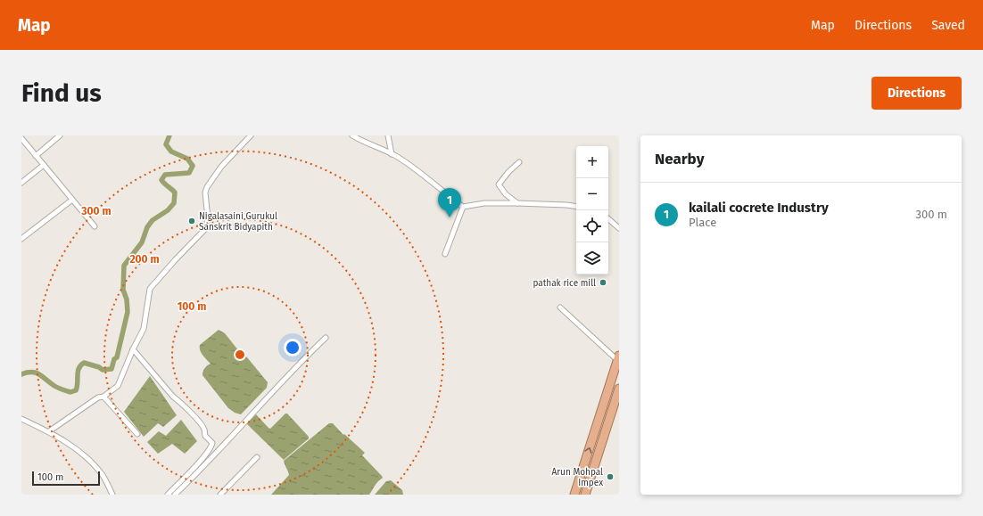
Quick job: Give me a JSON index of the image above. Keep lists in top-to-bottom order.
{
  "places": ["Nigalasaini Gurukul Sanskrit Bidyapith", "pathak rice mill", "Arun Mohpal Impex"],
  "scale_bar": "100 m",
  "page": {
    "header": "Map",
    "nav": ["Map", "Directions", "Saved"],
    "buttons": "Directions",
    "title": "Find us",
    "heading": "Nearby",
    "map_buttons": ["+", "−"],
    "list": [
      {
        "mark": "1",
        "name": "kailali cocrete Industry",
        "note": "Place",
        "value": "300 m"
      }
    ],
    "pins": "1",
    "scale": "100 m"
  },
  "rings": ["300 m", "200 m", "100 m"]
}
